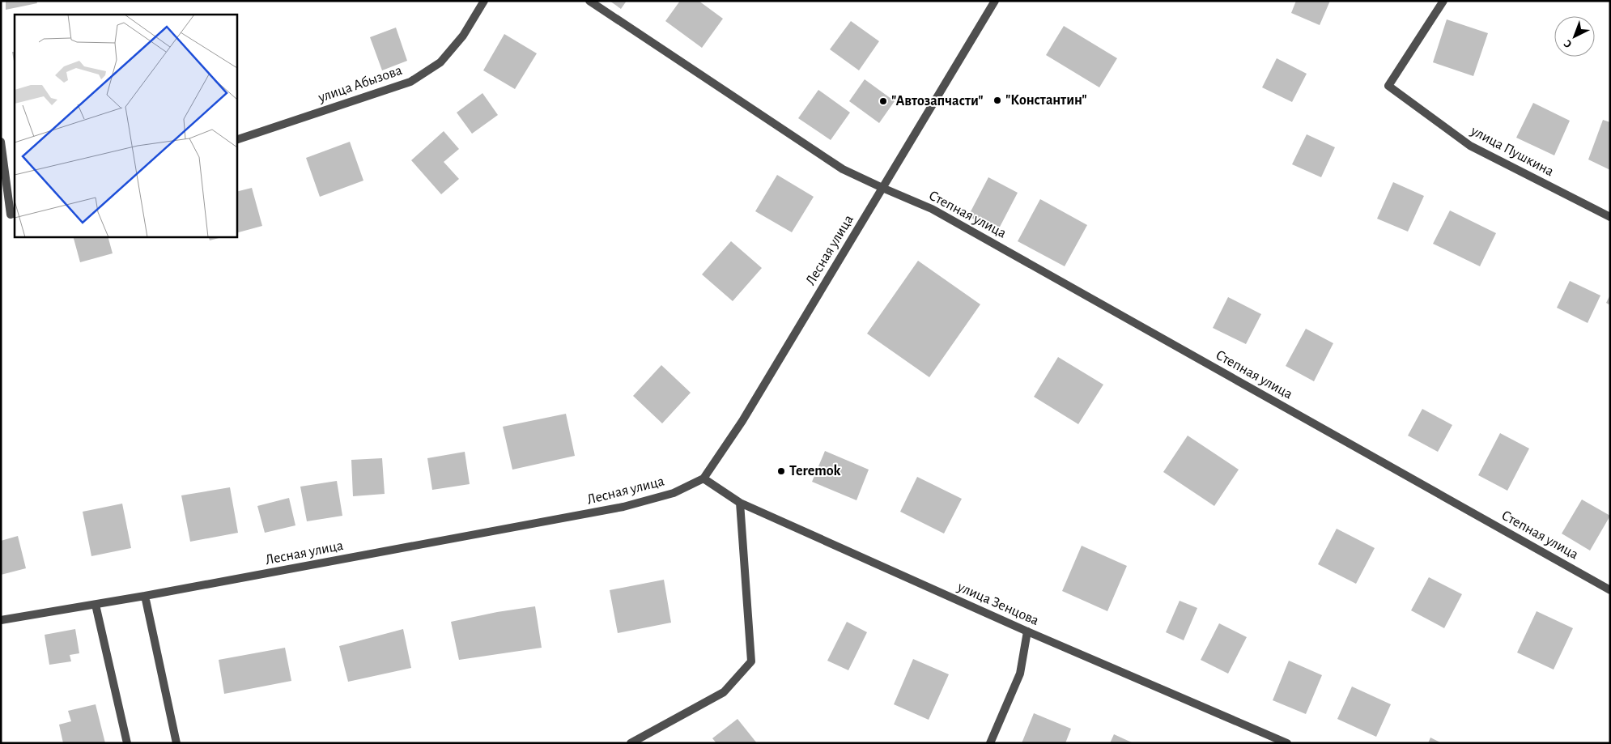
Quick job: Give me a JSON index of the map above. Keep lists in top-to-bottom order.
{
  "streets": {
    "street": [
      "улица Абызова",
      "улица Пушкина",
      "Степная улица",
      "Лесная улица",
      "улица Зенцова"
    ]
  },
  "crossings": [
    ["Степная улица", "Лесная улица"],
    ["Лесная улица", "улица Зенцова"]
  ],
  "places": ["\"Константин\"", "\"Автозапчасти\"", "Teremok"],
  "north": "bottom left"
}
